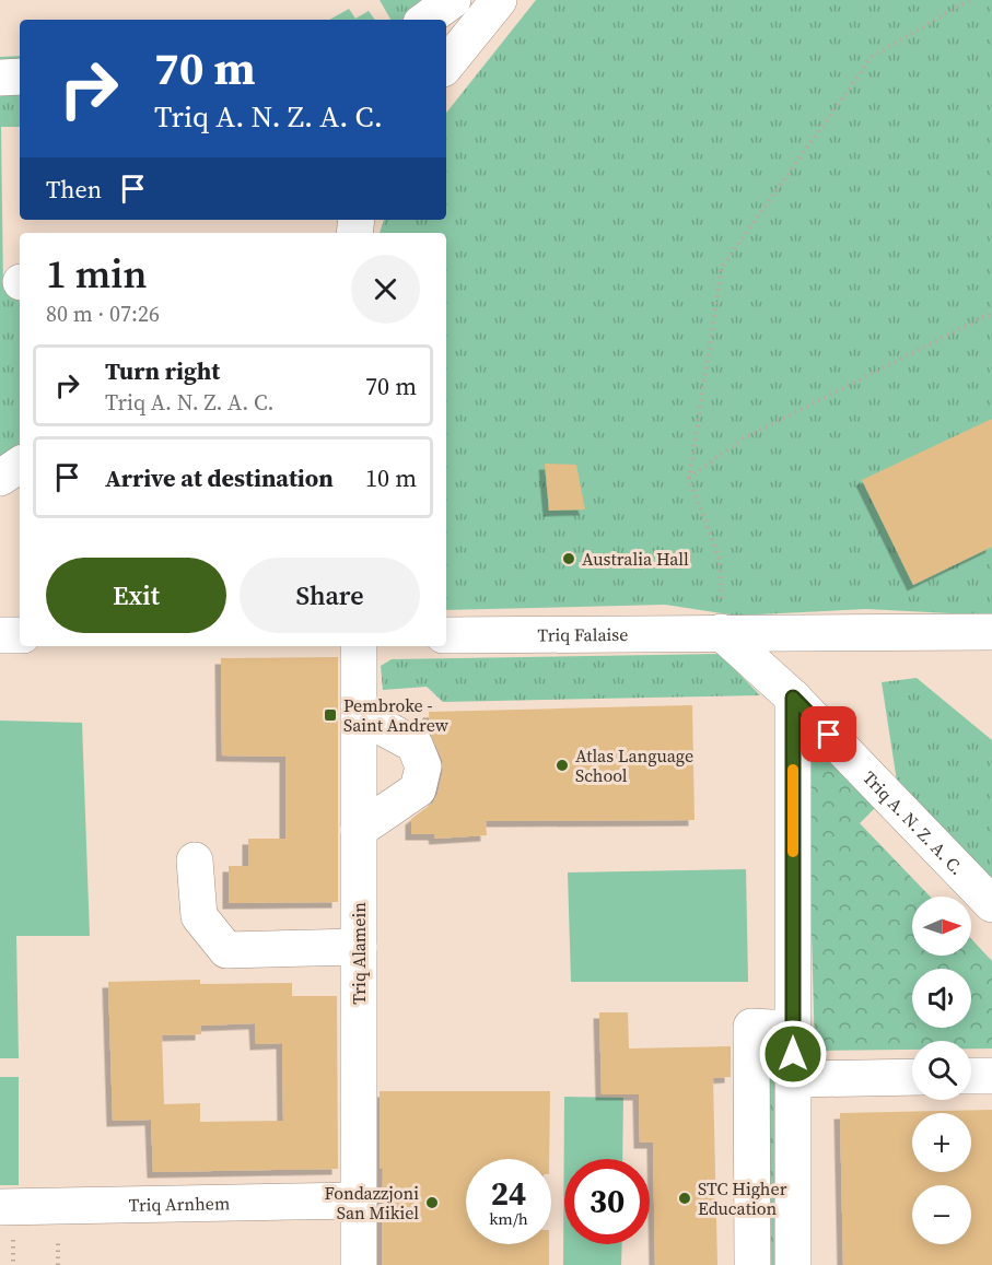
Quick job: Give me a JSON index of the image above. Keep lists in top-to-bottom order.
{
  "streets": {
    "street": [
      "Triq Falaise",
      "Triq A. N. Z. A. C.",
      "Triq Alamein",
      "Triq Arnhem"
    ]
  },
  "crossings": [
    ["Triq Falaise", "Triq A. N. Z. A. C."],
    ["Triq Alamein", "Triq Arnhem"]
  ],
  "places": {
    "other": [
      "Australia Hall",
      "Atlas Language School",
      "STC Higher Education",
      "Fondazzjoni San Mikiel"
    ],
    "transit": ["Pembroke - Saint Andrew"]
  },
  "north": "right",
  "page": {
    "turn": ["70 m", "Triq A. N. Z. A. C."],
    "then": "Then",
    "heading": ["1 min", "80 m · 07:26"],
    "list": [
      {
        "name": "Turn right",
        "note": "Triq A. N. Z. A. C.",
        "value": "70 m"
      },
      {
        "name": "Arrive at destination",
        "value": "10 m"
      }
    ],
    "buttons": ["Exit", "Share"],
    "map_buttons": ["+", "−"],
    "speed": "24 km/h",
    "limit": "30"
  }
}
